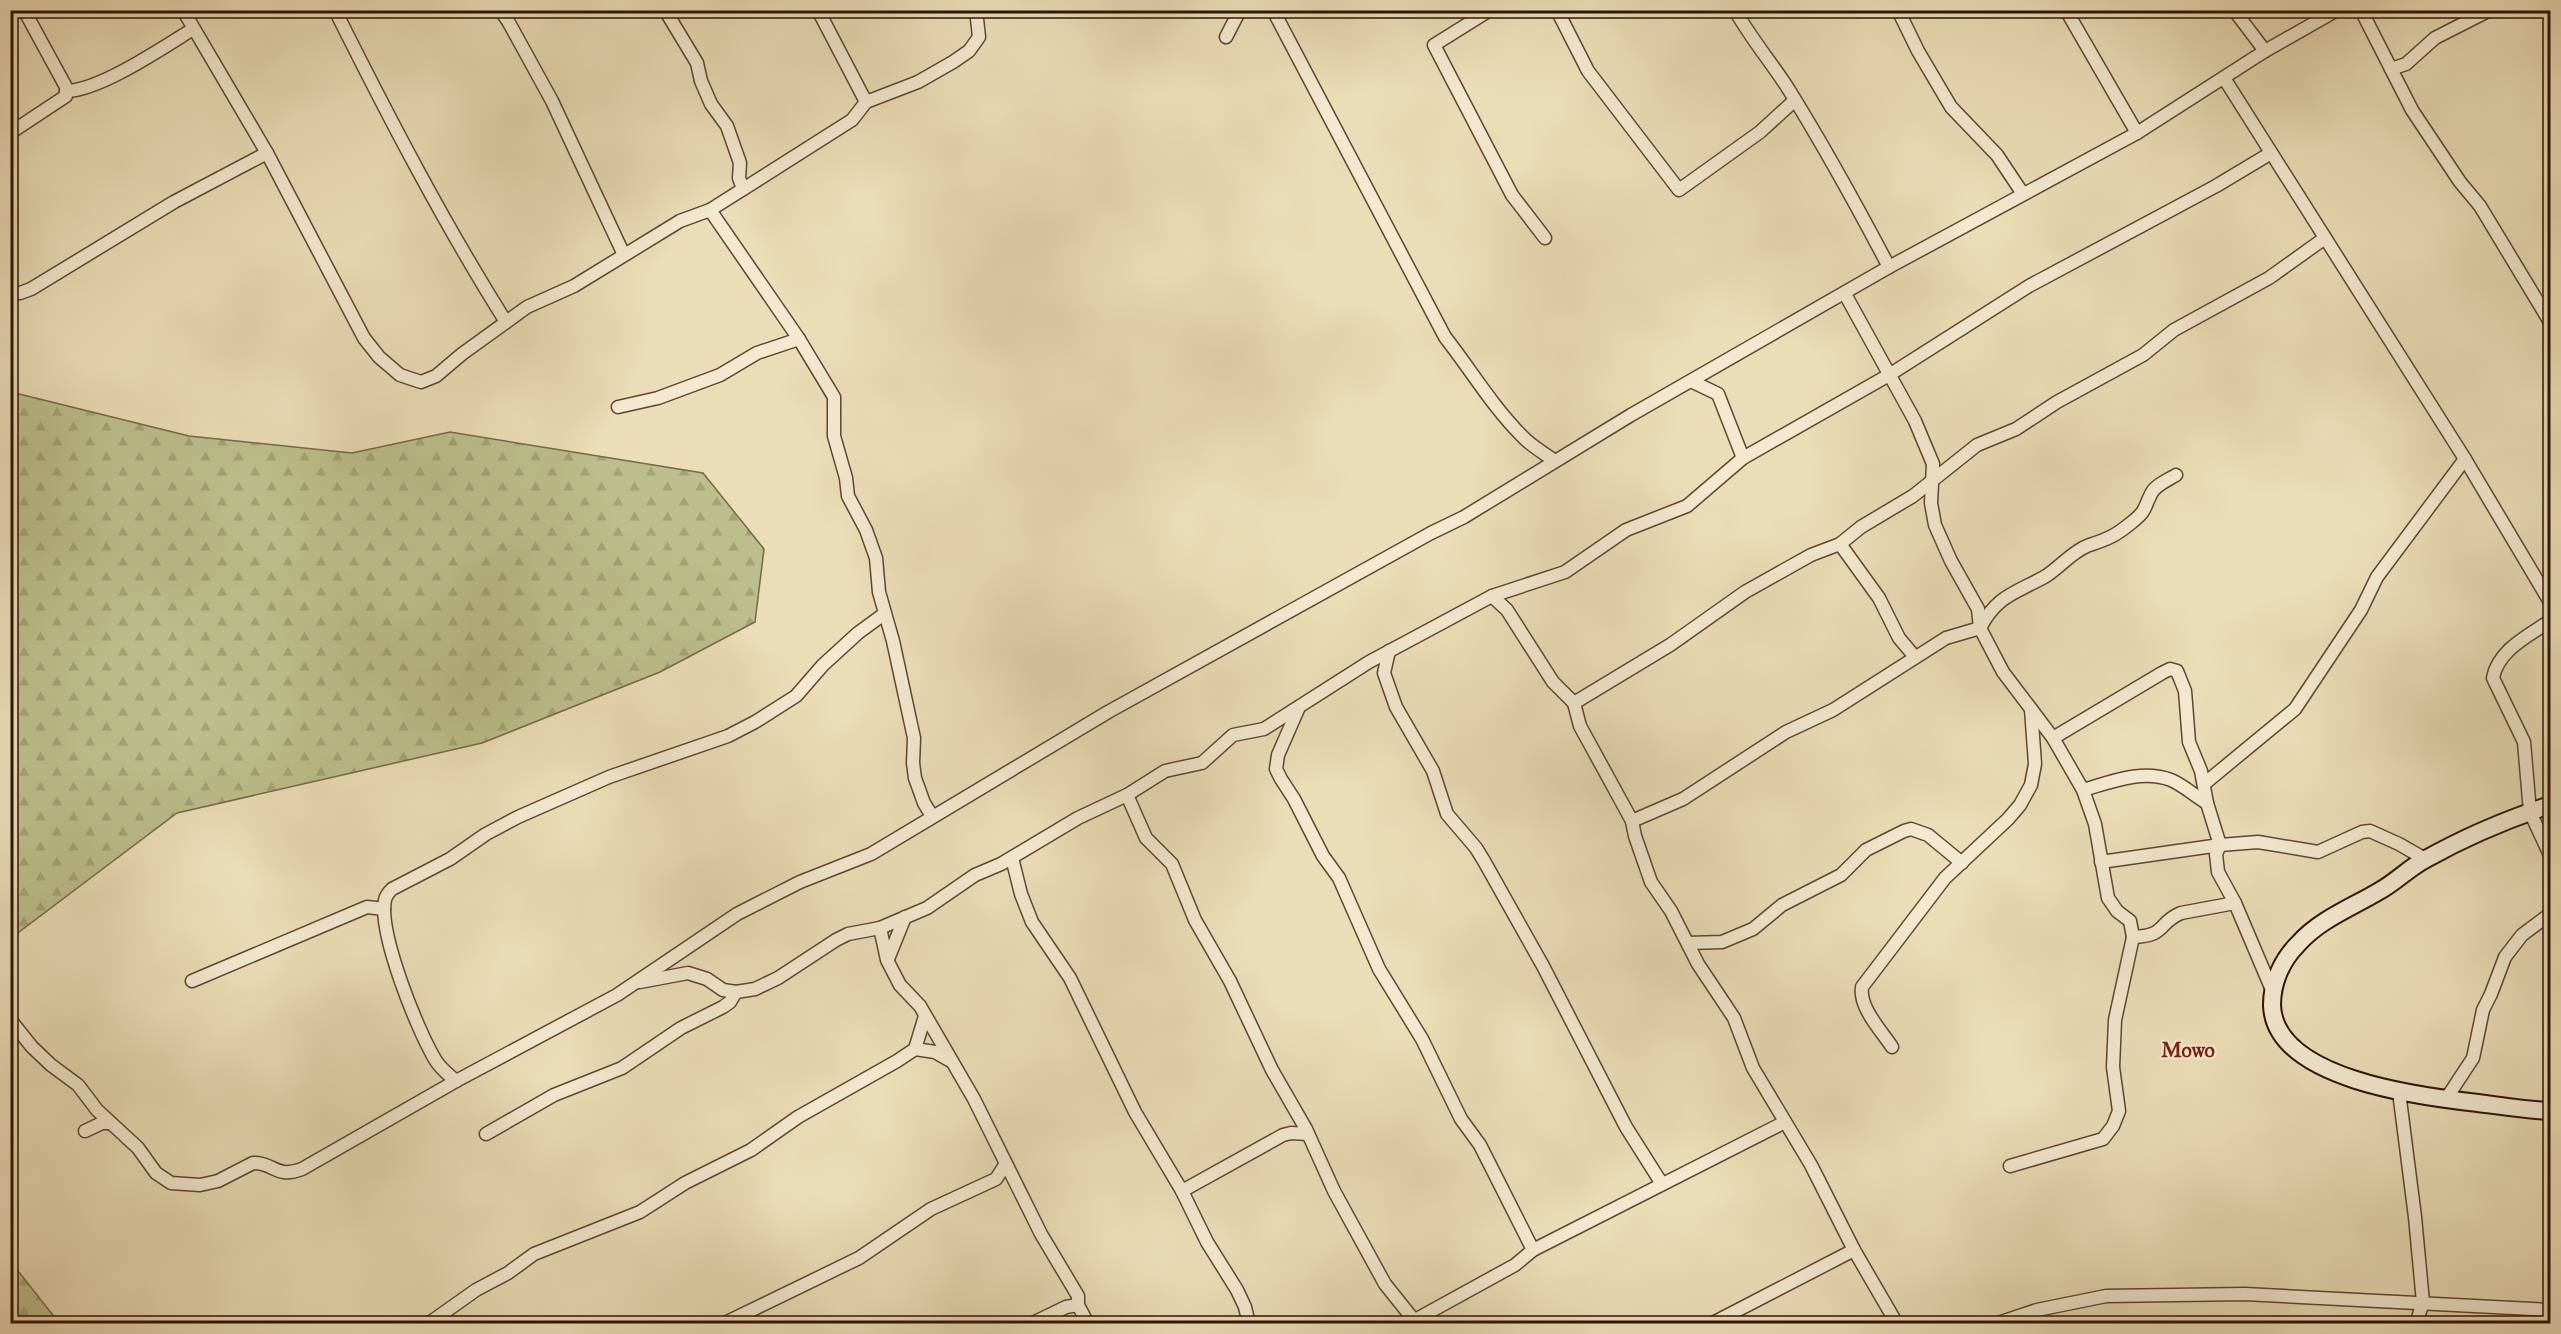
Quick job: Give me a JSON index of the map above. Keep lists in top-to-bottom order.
{
  "districts": ["Mowo"]
}
